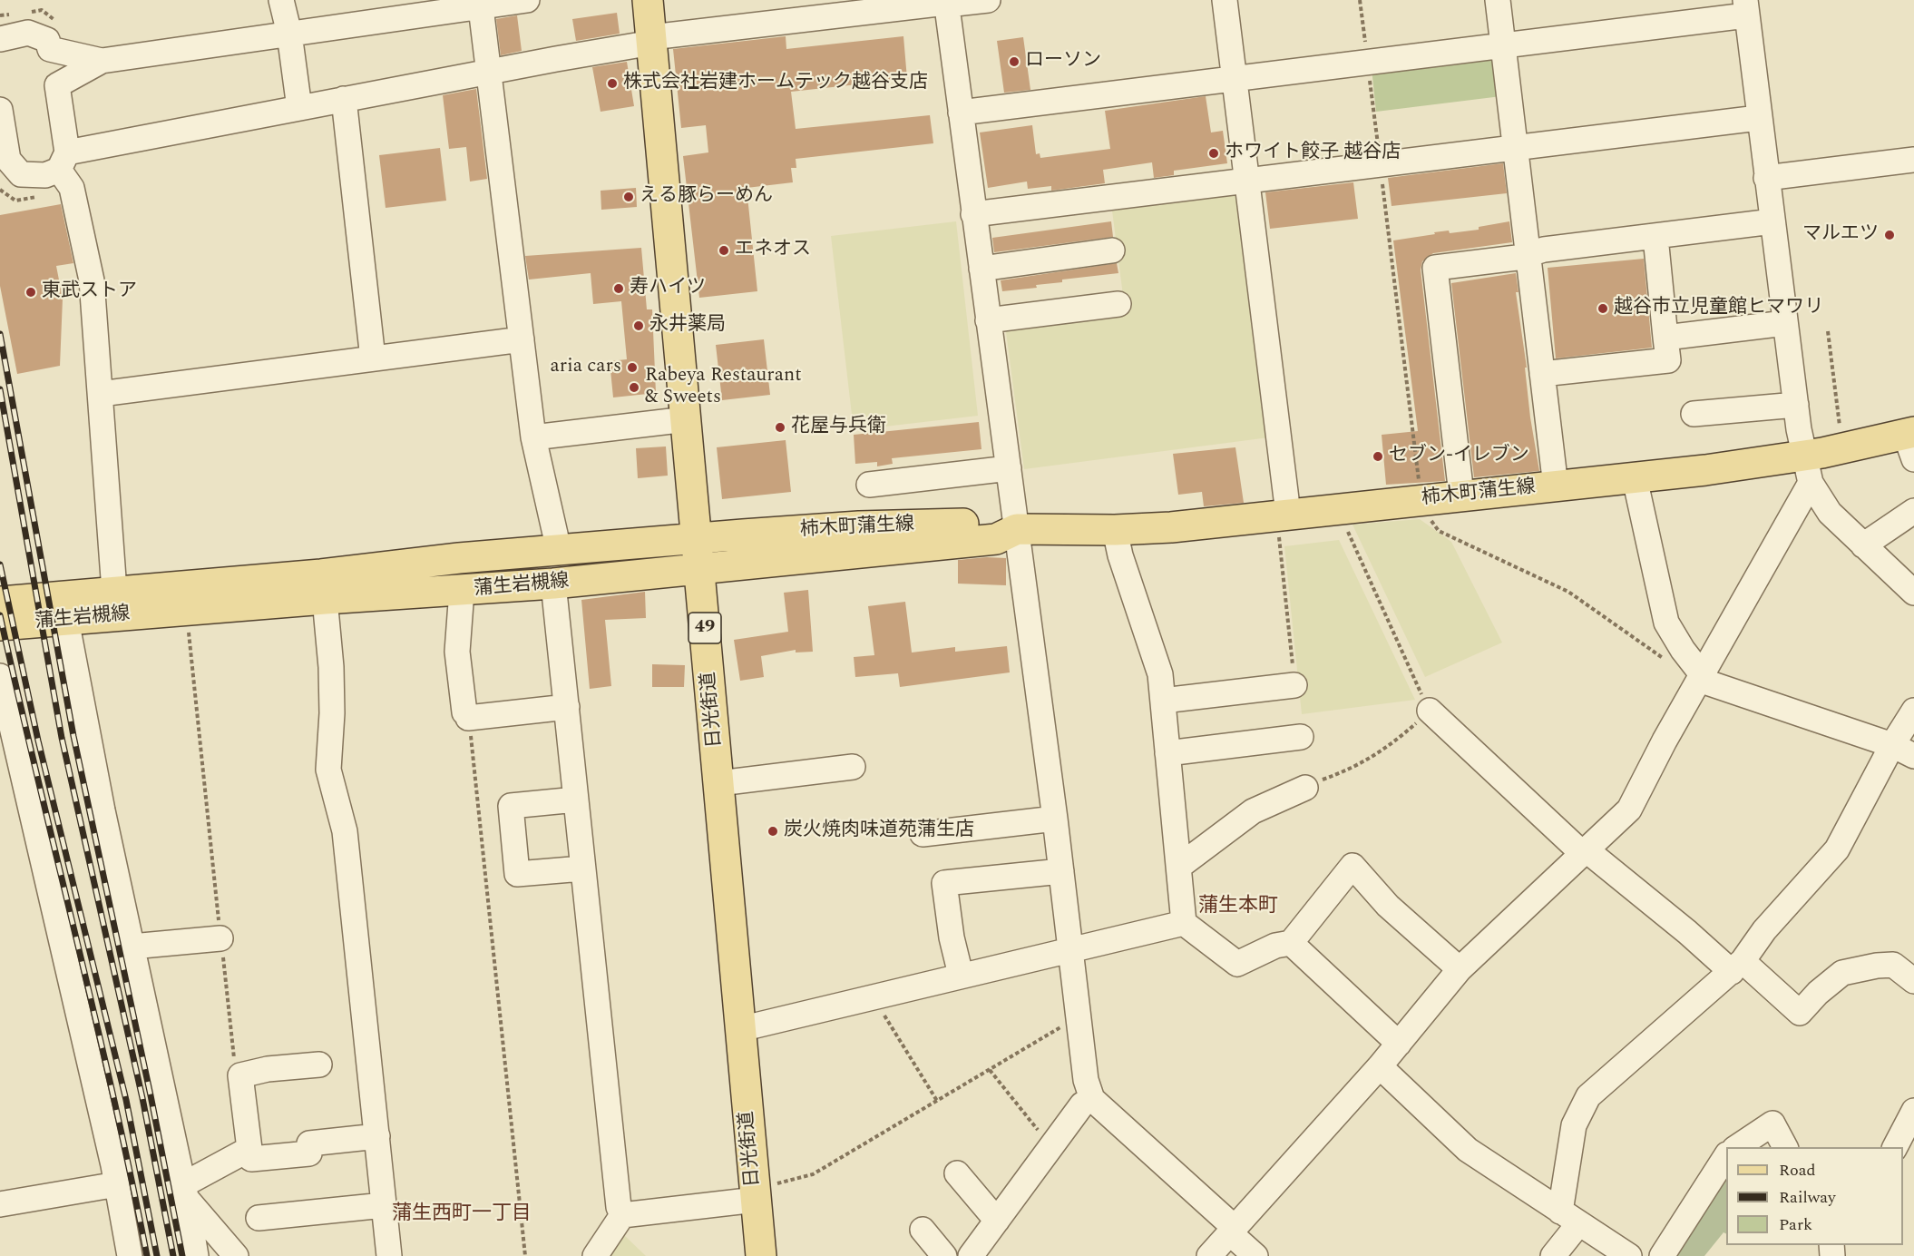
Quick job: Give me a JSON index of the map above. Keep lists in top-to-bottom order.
{
  "streets": {
    "main road": [
      "柿木町蒲生線",
      "蒲生岩槻線",
      "49",
      "日光街道"
    ]
  },
  "crossings": [
    ["柿木町蒲生線", "蒲生岩槻線"],
    ["柿木町蒲生線", "日光街道"],
    ["蒲生岩槻線", "日光街道"]
  ],
  "districts": ["蒲生本町", "蒲生西町一丁目"],
  "places": [
    "ローソン",
    "株式会社岩建ホームテック越谷支店",
    "ホワイト餃子 越谷店",
    "える豚らーめん",
    "マルエツ",
    "エネオス",
    "寿ハイツ",
    "東武ストア",
    "越谷市立児童館ヒマワリ",
    "永井薬局",
    "aria cars",
    "Rabeya Restaurant & Sweets",
    "花屋与兵衛",
    "セブン-イレブン",
    "炭火焼肉味道苑蒲生店"
  ],
  "legend": ["Road", "Railway", "Park"]
}
